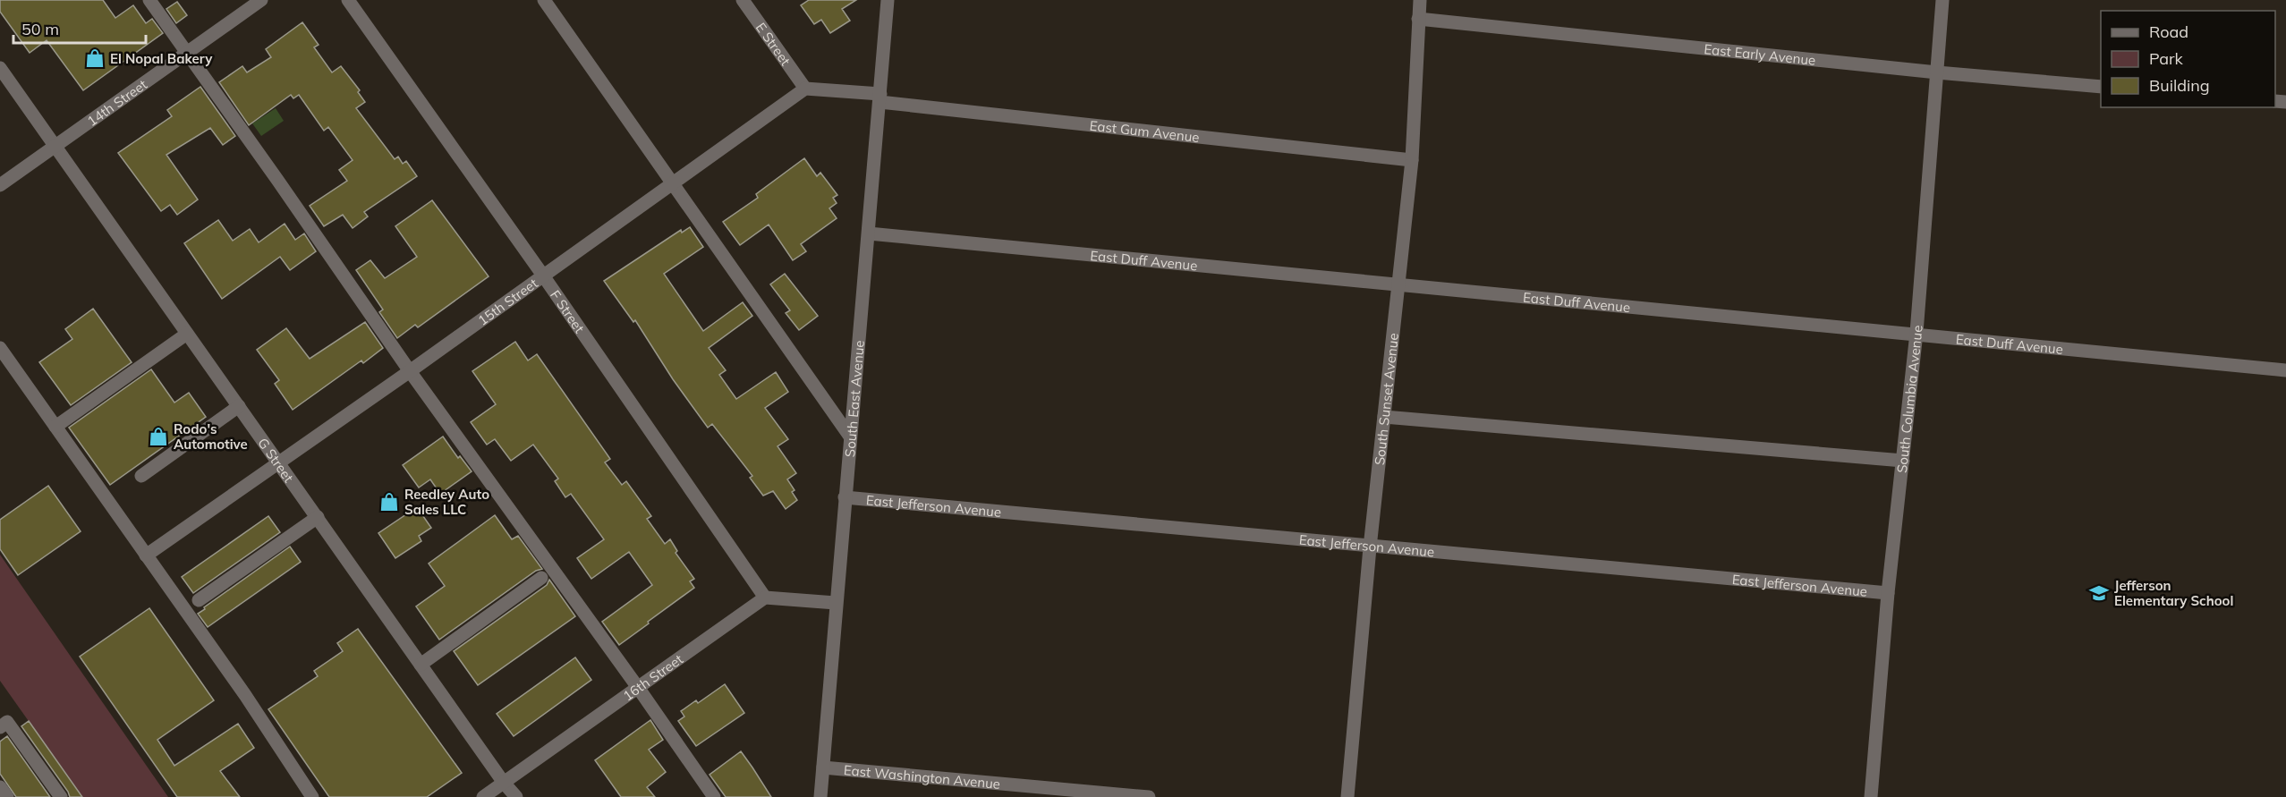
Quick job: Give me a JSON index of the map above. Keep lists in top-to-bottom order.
{
  "streets": {
    "street": [
      "E Street",
      "East Early Avenue",
      "14th Street",
      "East Gum Avenue",
      "East Duff Avenue",
      "15th Street",
      "F Street",
      "South East Avenue",
      "South Sunset Avenue",
      "South Columbia Avenue",
      "G Street",
      "East Jefferson Avenue",
      "16th Street",
      "East Washington Avenue"
    ]
  },
  "crossings": [
    ["E Street", "15th Street"],
    ["East Early Avenue", "South Sunset Avenue"],
    ["East Early Avenue", "South Columbia Avenue"],
    ["14th Street", "G Street"],
    ["East Gum Avenue", "South East Avenue"],
    ["East Gum Avenue", "South Sunset Avenue"],
    ["East Duff Avenue", "South East Avenue"],
    ["East Duff Avenue", "South Sunset Avenue"],
    ["East Duff Avenue", "South Columbia Avenue"],
    ["15th Street", "F Street"],
    ["15th Street", "G Street"],
    ["F Street", "16th Street"],
    ["South East Avenue", "East Jefferson Avenue"],
    ["South East Avenue", "East Washington Avenue"],
    ["South Sunset Avenue", "East Jefferson Avenue"],
    ["South Columbia Avenue", "East Jefferson Avenue"],
    ["G Street", "16th Street"]
  ],
  "places": {
    "shop": ["El Nopal Bakery", "Rodo's Automotive", "Reedley Auto Sales LLC"],
    "school or university": ["Jefferson Elementary School"]
  },
  "legend": ["Road", "Park", "Building"],
  "scale_bar": "50 m"
}
